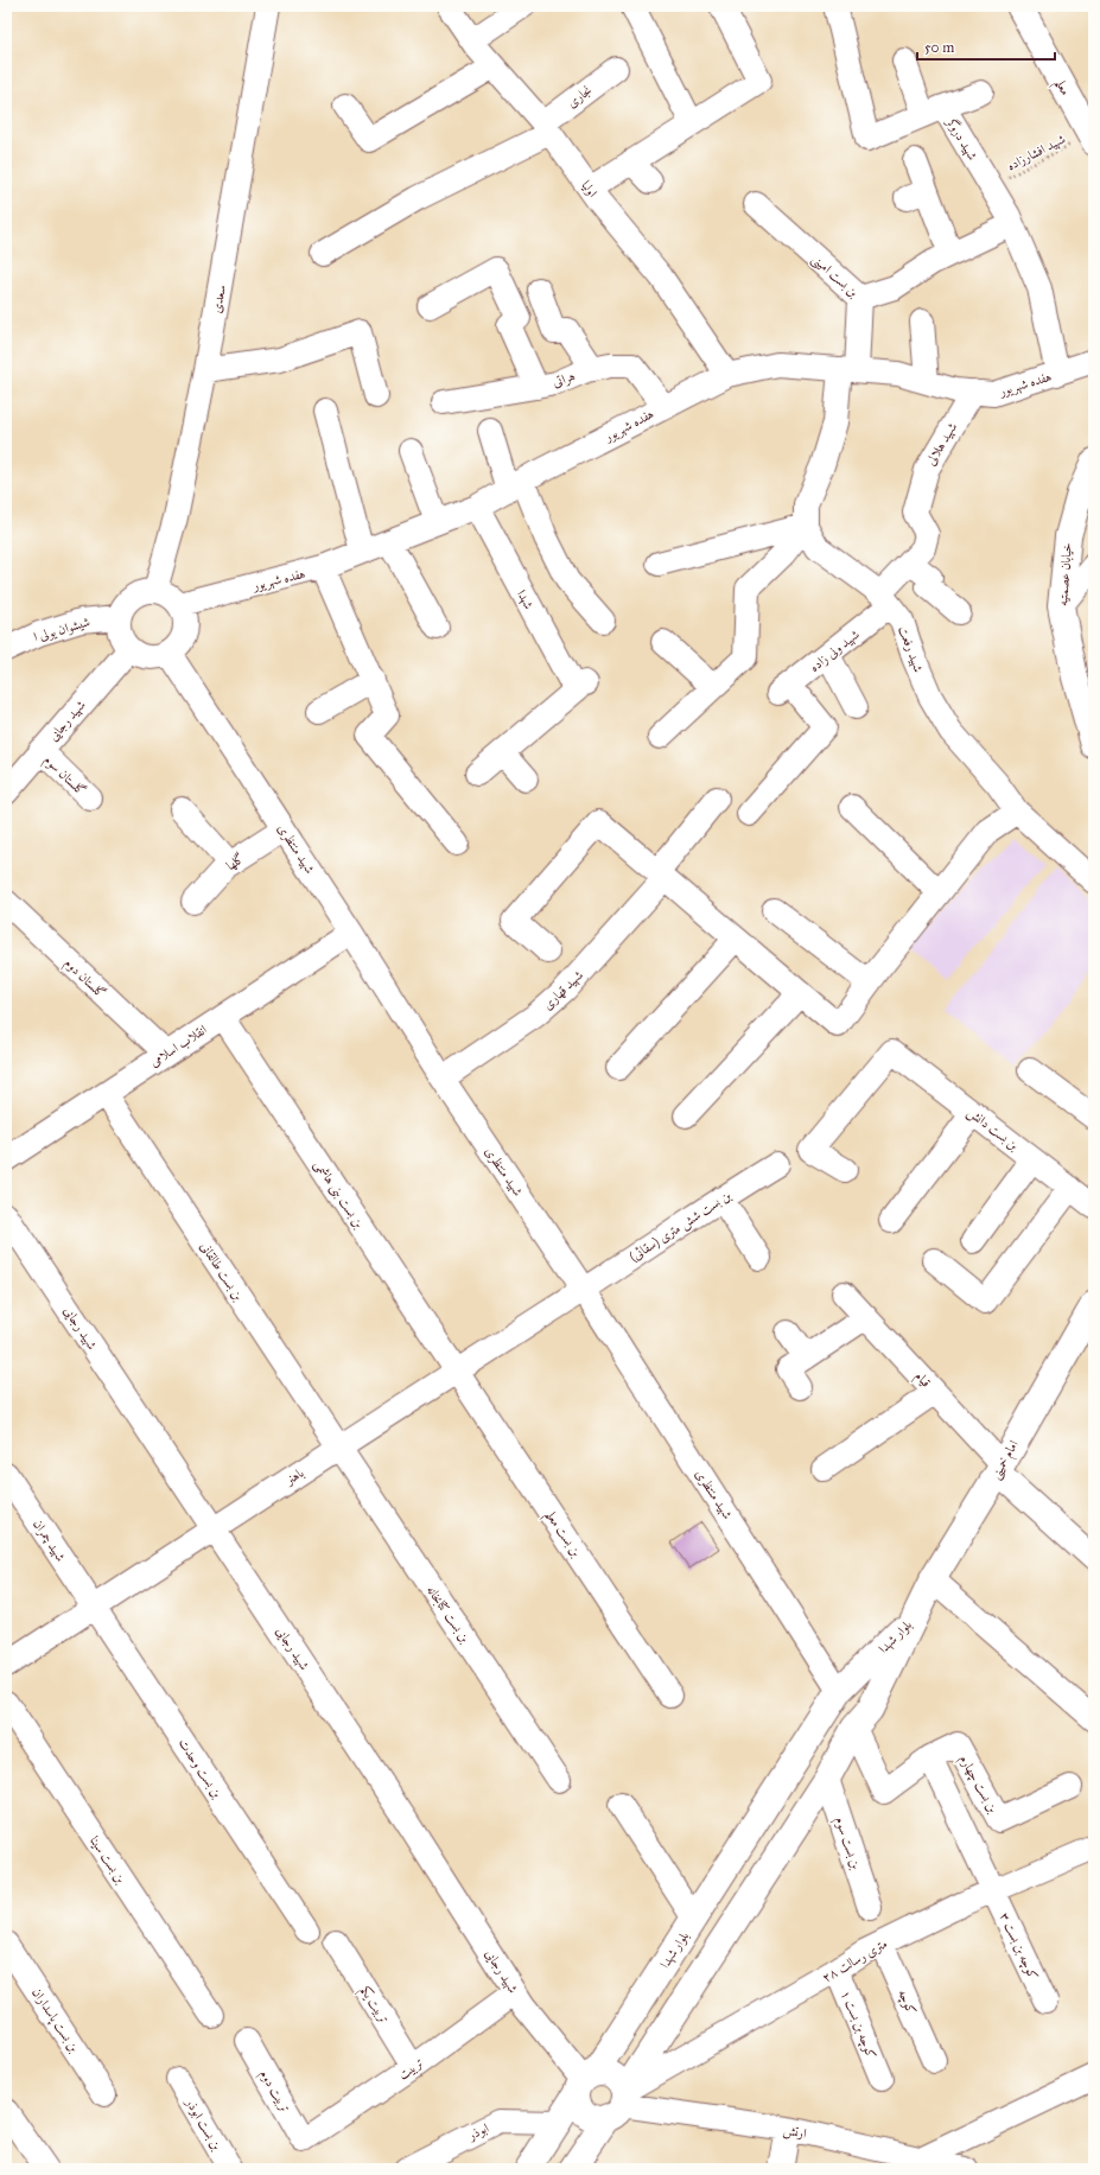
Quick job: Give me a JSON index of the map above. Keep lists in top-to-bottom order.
{
  "streets": {
    "main road": [
      "معلم",
      "خیابان عصمتیه",
      "امام خمینی",
      "بلوار شهدا"
    ],
    "street": [
      "نجاری",
      "شهید دروگر",
      "اولیا",
      "بن بست امینی",
      "سعدی",
      "هراتی",
      "هفده شهریور",
      "شهید هلالی",
      "شهدا",
      "شیشوان یولی ا",
      "شهید رفعت",
      "شهید ولی زاده",
      "شهید رجایی",
      "گلستان سوم",
      "شهید منتظری",
      "گلها",
      "گلستان دوم",
      "شهید قهاری",
      "انقلاب اسلامی",
      "بن بست دانش",
      "بن بست بنی هاشمی",
      "بن بست شش متری (سقائی)",
      "بن بست طالقانی",
      "قیام",
      "باهنر",
      "بن بست معلم",
      "شهید چمران",
      "بن بست کتابخانه",
      "بن بست وحدت",
      "بن بست چهارم",
      "بن بست سوم",
      "بن بست سینا",
      "کوچه بن بست ۳",
      "۲۸ متری رسالت",
      "کوچه",
      "تربیت یکم",
      "بن بست پاسداران",
      "کوچه بن بست ۱",
      "تربیت",
      "تربیت دوم",
      "بن بست ابوذر",
      "ابوذر",
      "ارتش"
    ],
    "path": ["شهید افشارزاده"]
  },
  "crossings": [
    ["معلم", "شهید افشارزاده"],
    ["نجاری", "اولیا"],
    ["شهید دروگر", "شهید افشارزاده"],
    ["شهید دروگر", "هفده شهریور"],
    ["اولیا", "هفده شهریور"],
    ["بن بست امینی", "هفده شهریور"],
    ["سعدی", "هفده شهریور"],
    ["سعدی", "شیشوان یولی ا"],
    ["سعدی", "شهید رجایی"],
    ["سعدی", "شهید منتظری"],
    ["هراتی", "هفده شهریور"],
    ["هفده شهریور", "شهید هلالی"],
    ["هفده شهریور", "شهدا"],
    ["هفده شهریور", "شیشوان یولی ا"],
    ["هفده شهریور", "شهید رجایی"],
    ["هفده شهریور", "شهید منتظری"],
    ["شهید هلالی", "شهید رفعت"],
    ["شهید هلالی", "شهید ولی زاده"],
    ["شیشوان یولی ا", "شهید رجایی"],
    ["شیشوان یولی ا", "شهید منتظری"],
    ["شهید رفعت", "شهید ولی زاده"],
    ["شهید رجایی", "گلستان سوم"],
    ["شهید رجایی", "شهید منتظری"],
    ["شهید رجایی", "باهنر"],
    ["شهید رجایی", "بلوار شهدا"],
    ["شهید رجایی", "۲۸ متری رسالت"],
    ["شهید رجایی", "تربیت"],
    ["شهید رجایی", "ارتش"],
    ["شهید منتظری", "گلها"],
    ["شهید منتظری", "شهید قهاری"],
    ["شهید منتظری", "انقلاب اسلامی"],
    ["شهید منتظری", "بن بست شش متری (سقائی)"],
    ["شهید منتظری", "باهنر"],
    ["شهید منتظری", "بلوار شهدا"],
    ["گلستان دوم", "انقلاب اسلامی"],
    ["انقلاب اسلامی", "بن بست بنی هاشمی"],
    ["انقلاب اسلامی", "بن بست طالقانی"],
    ["بن بست بنی هاشمی", "باهنر"],
    ["بن بست بنی هاشمی", "بن بست معلم"],
    ["بن بست شش متری (سقائی)", "باهنر"],
    ["بن بست طالقانی", "باهنر"],
    ["بن بست طالقانی", "بن بست کتابخانه"],
    ["قیام", "امام خمینی"],
    ["امام خمینی", "بلوار شهدا"],
    ["باهنر", "بن بست معلم"],
    ["باهنر", "شهید چمران"],
    ["باهنر", "بن بست کتابخانه"],
    ["باهنر", "بن بست وحدت"],
    ["شهید چمران", "بن بست وحدت"],
    ["بلوار شهدا", "بن بست چهارم"],
    ["بلوار شهدا", "بن بست سوم"],
    ["بلوار شهدا", "۲۸ متری رسالت"],
    ["بلوار شهدا", "ابوذر"],
    ["بلوار شهدا", "ارتش"],
    ["بن بست چهارم", "کوچه بن بست ۳"],
    ["کوچه بن بست ۳", "۲۸ متری رسالت"],
    ["۲۸ متری رسالت", "کوچه"],
    ["۲۸ متری رسالت", "کوچه بن بست ۱"],
    ["۲۸ متری رسالت", "ارتش"],
    ["تربیت یکم", "تربیت"],
    ["تربیت", "تربیت دوم"]
  ],
  "scale_bar": "50 m"
}
